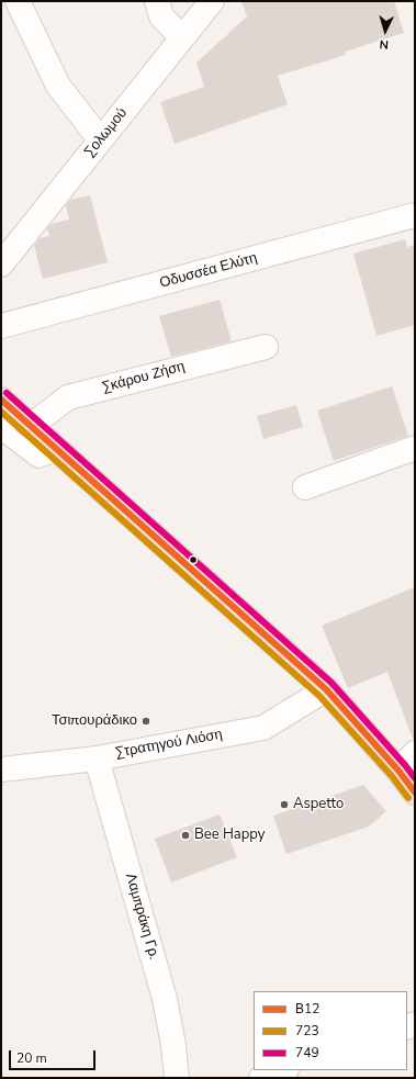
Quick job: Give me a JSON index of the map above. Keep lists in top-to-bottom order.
{
  "streets": {
    "street": [
      "Σολωμού",
      "Οδυσσέα Ελύτη",
      "Σκάρου Ζήση",
      "Στρατηγού Λιόση",
      "Λαμπράκη Γρ."
    ]
  },
  "crossings": [
    ["Στρατηγού Λιόση", "Λαμπράκη Γρ."]
  ],
  "places": ["Τσιπουράδικο", "Aspetto", "Bee Happy"],
  "lines": ["transit line 749", "transit line Β12", "transit line 723"],
  "legend": ["Β12", "723", "749"],
  "scale_bar": "20 m",
  "north": "bottom"
}
